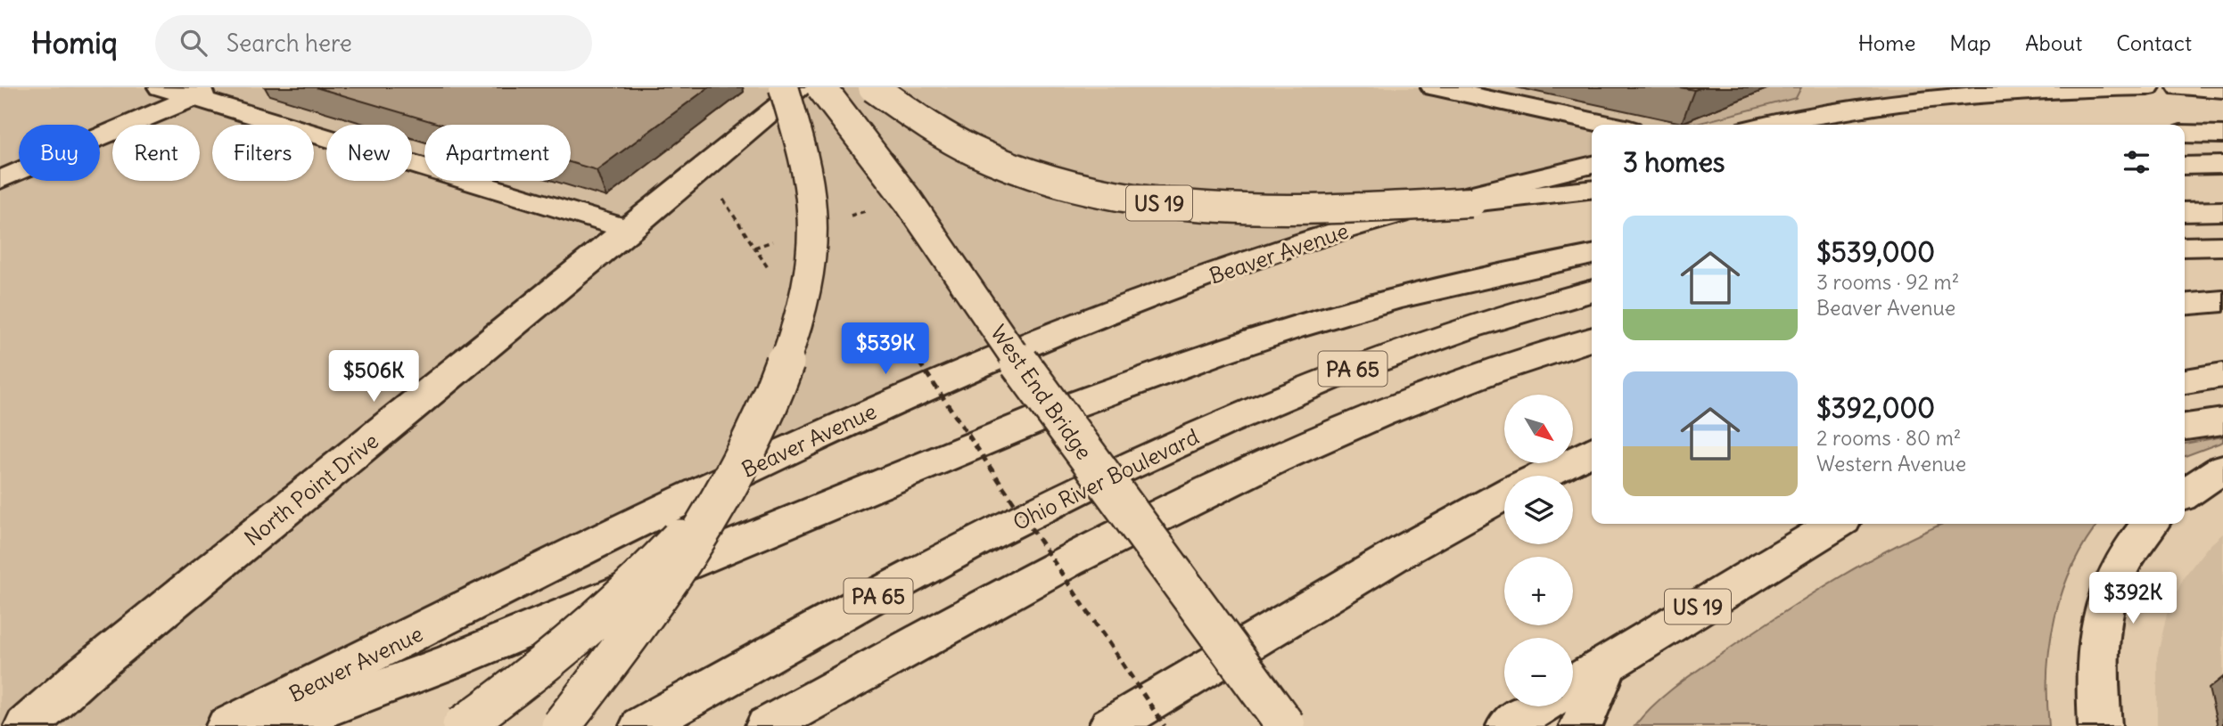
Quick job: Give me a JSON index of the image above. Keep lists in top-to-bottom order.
{
  "streets": {
    "main road": [
      "US 19",
      "Beaver Avenue",
      "PA 65",
      "West End Bridge",
      "Ohio River Boulevard",
      "North Point Drive"
    ]
  },
  "crossings": [
    ["West End Bridge", "North Point Drive"]
  ],
  "north": "bottom right",
  "page": {
    "header": "Homiq",
    "search": "Search here",
    "nav": [
      "Home",
      "Map",
      "About",
      "Contact"
    ],
    "chip": [
      "Buy",
      "Rent",
      "Filters",
      "New",
      "Apartment"
    ],
    "heading": "3 homes",
    "list": [
      {
        "name": "$539,000",
        "note": "3 rooms · 92 m² · Beaver Avenue"
      },
      {
        "name": "$392,000",
        "note": "2 rooms · 80 m² · Western Avenue"
      }
    ],
    "price": ["$539K", "$506K", "$392K"],
    "map_buttons": ["+", "−"]
  }
}
